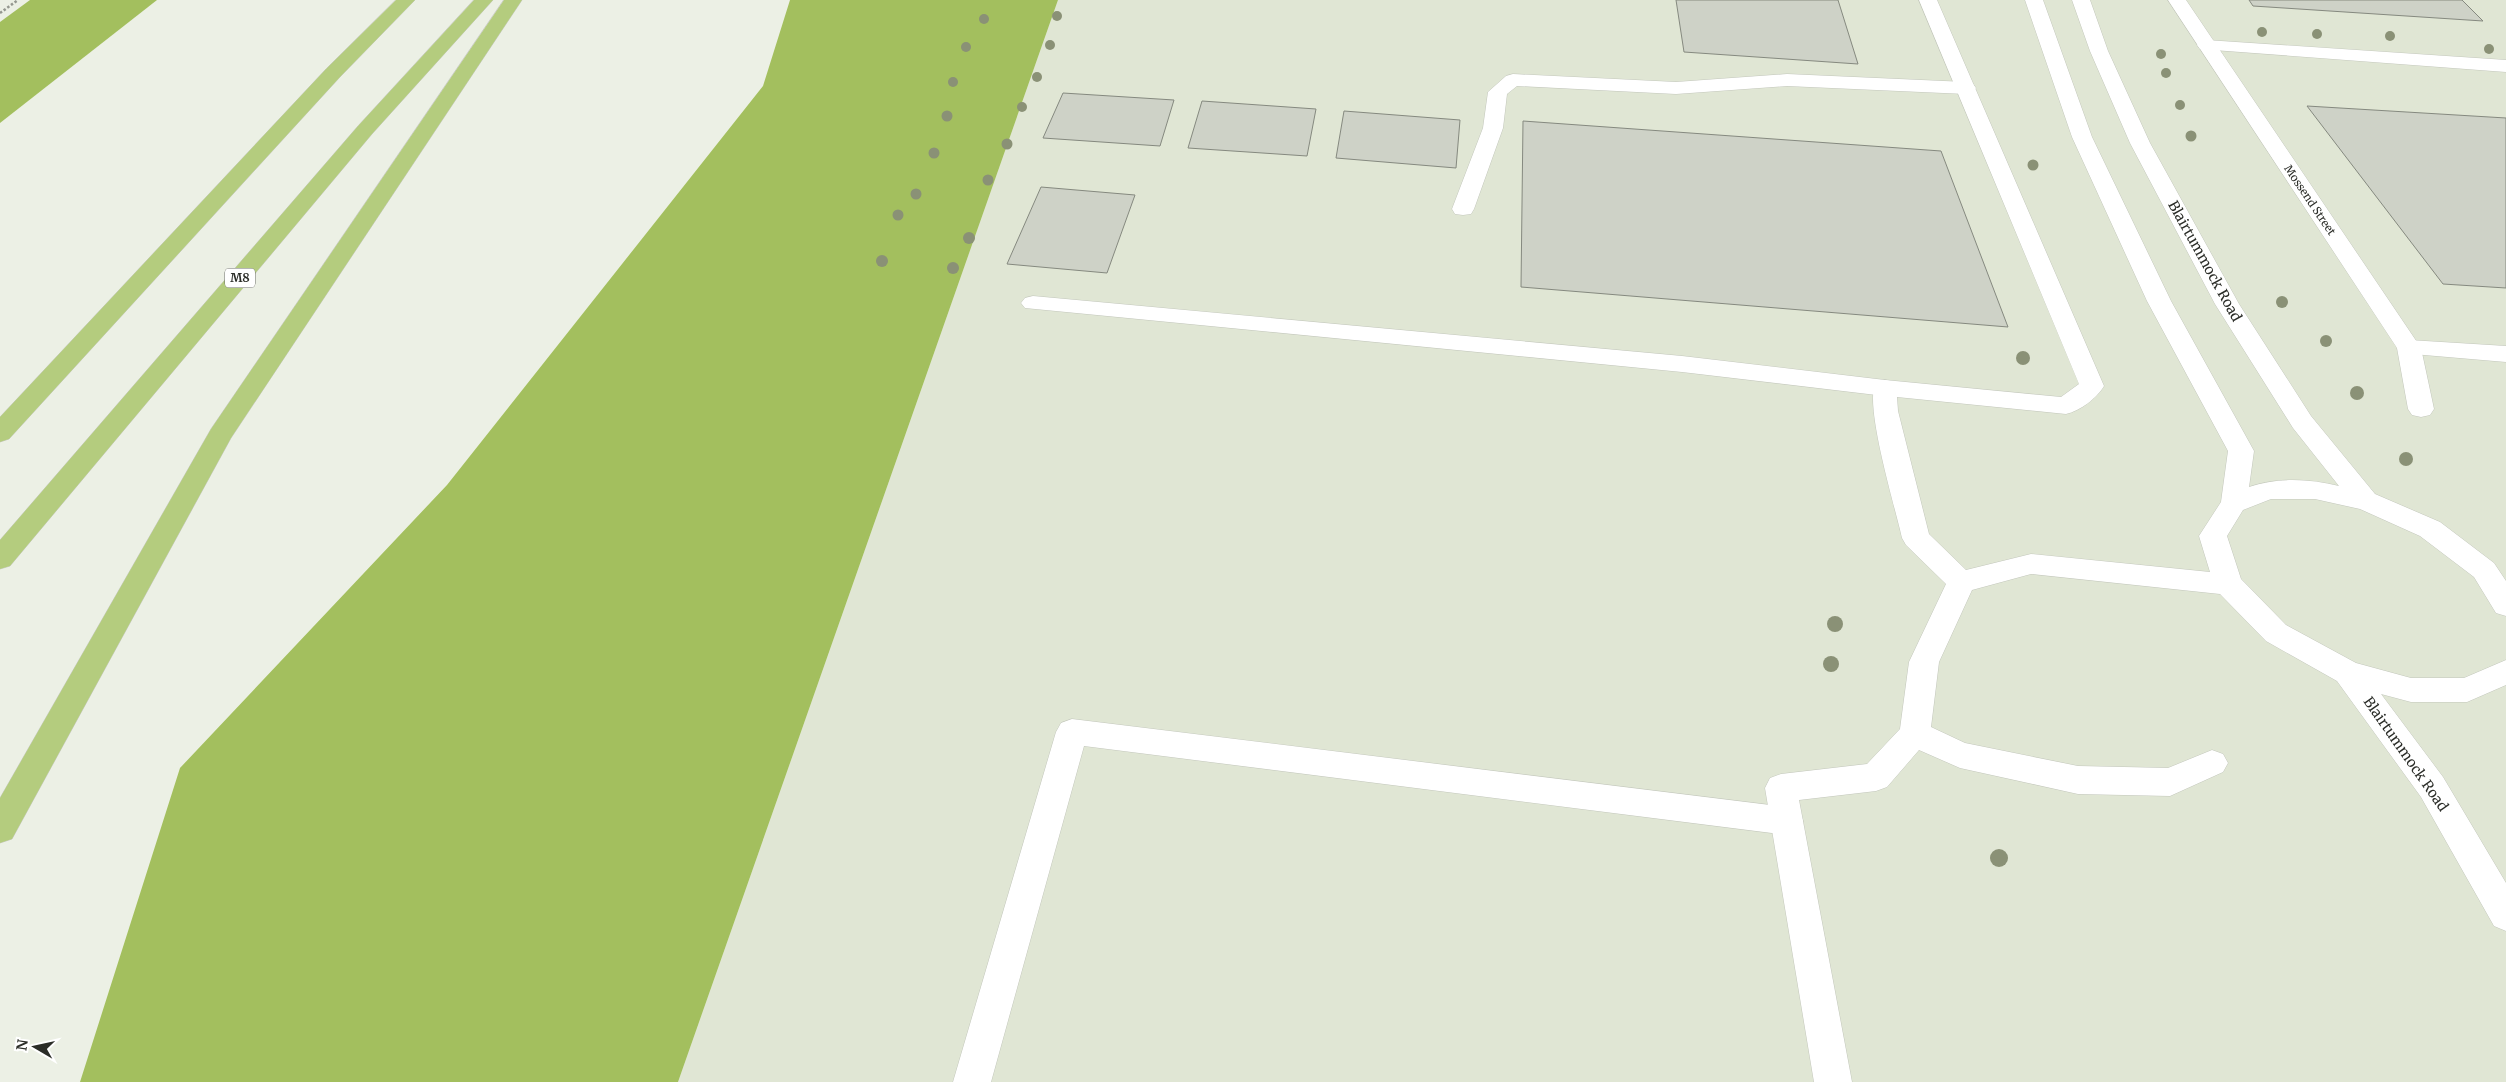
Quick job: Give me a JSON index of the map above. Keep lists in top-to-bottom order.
{
  "streets": {
    "highway": ["M8"],
    "street": ["Mossend Street", "Blairtummock Road"]
  },
  "north": "left"
}
